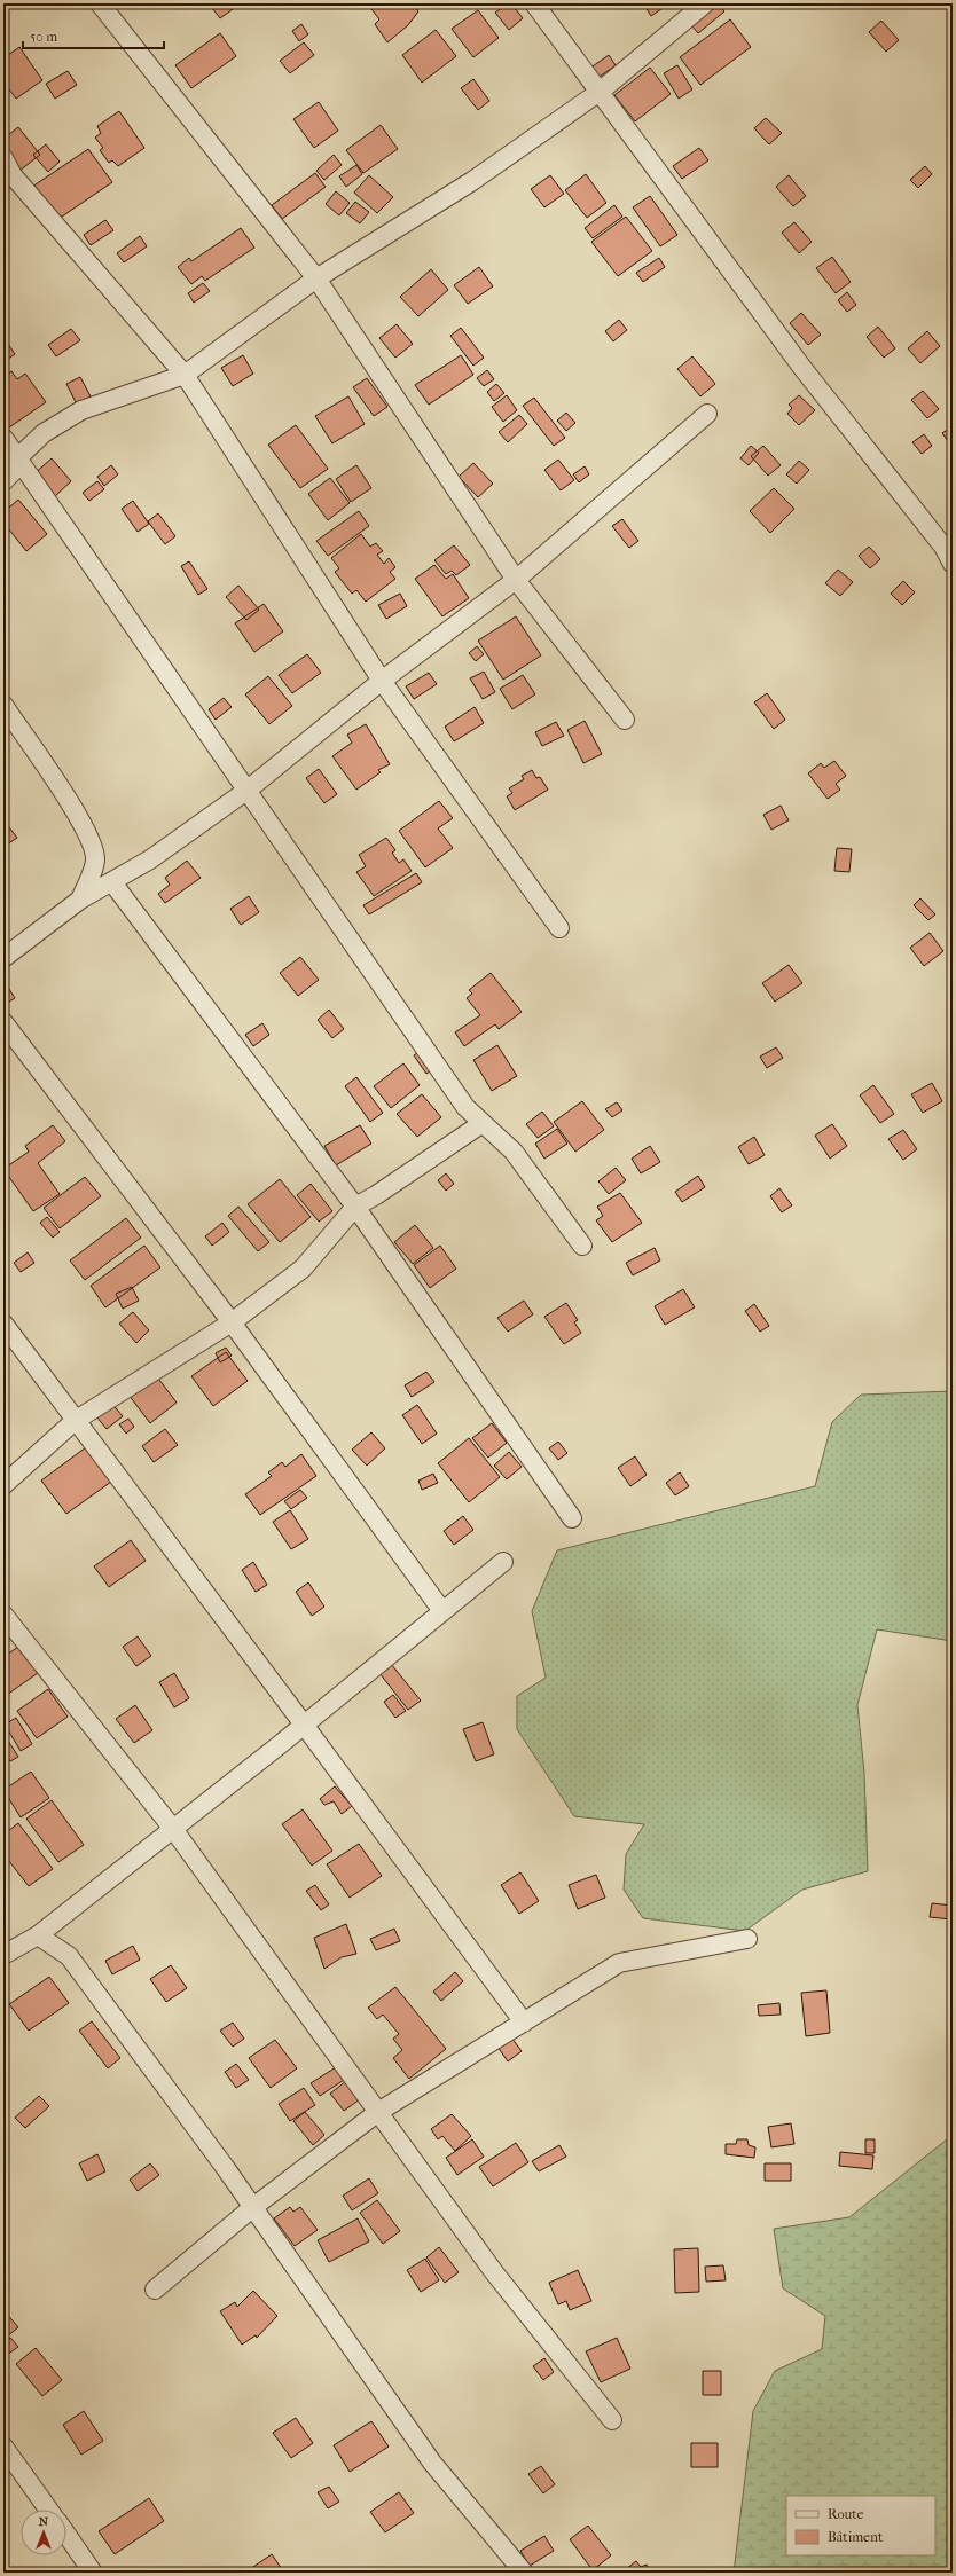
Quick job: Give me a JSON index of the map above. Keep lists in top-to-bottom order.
{
  "legend": ["Route", "Bâtiment"],
  "scale_bar": "50 m",
  "north": "top"
}
